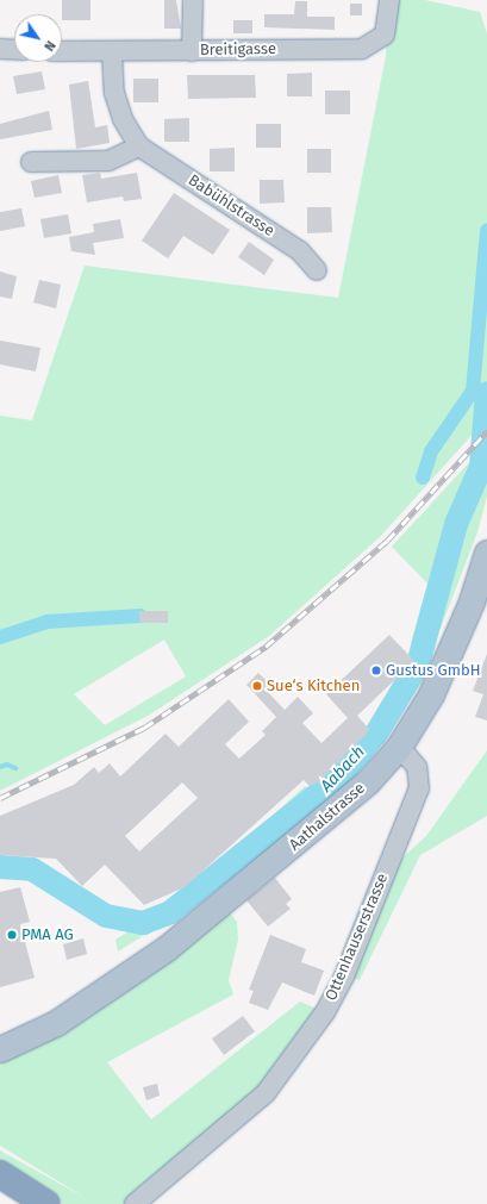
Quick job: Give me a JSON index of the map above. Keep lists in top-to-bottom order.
{
  "streets": {
    "main road": ["Aathalstrasse"],
    "street": ["Breitigasse", "Babühlstrasse", "Ottenhauserstrasse"]
  },
  "crossings": [
    ["Breitigasse", "Babühlstrasse"],
    ["Aathalstrasse", "Ottenhauserstrasse"]
  ],
  "water": ["Aabach"],
  "places": ["Gustus GmbH", "Sue‘s Kitchen", "PMA AG"],
  "north": "bottom right"
}
